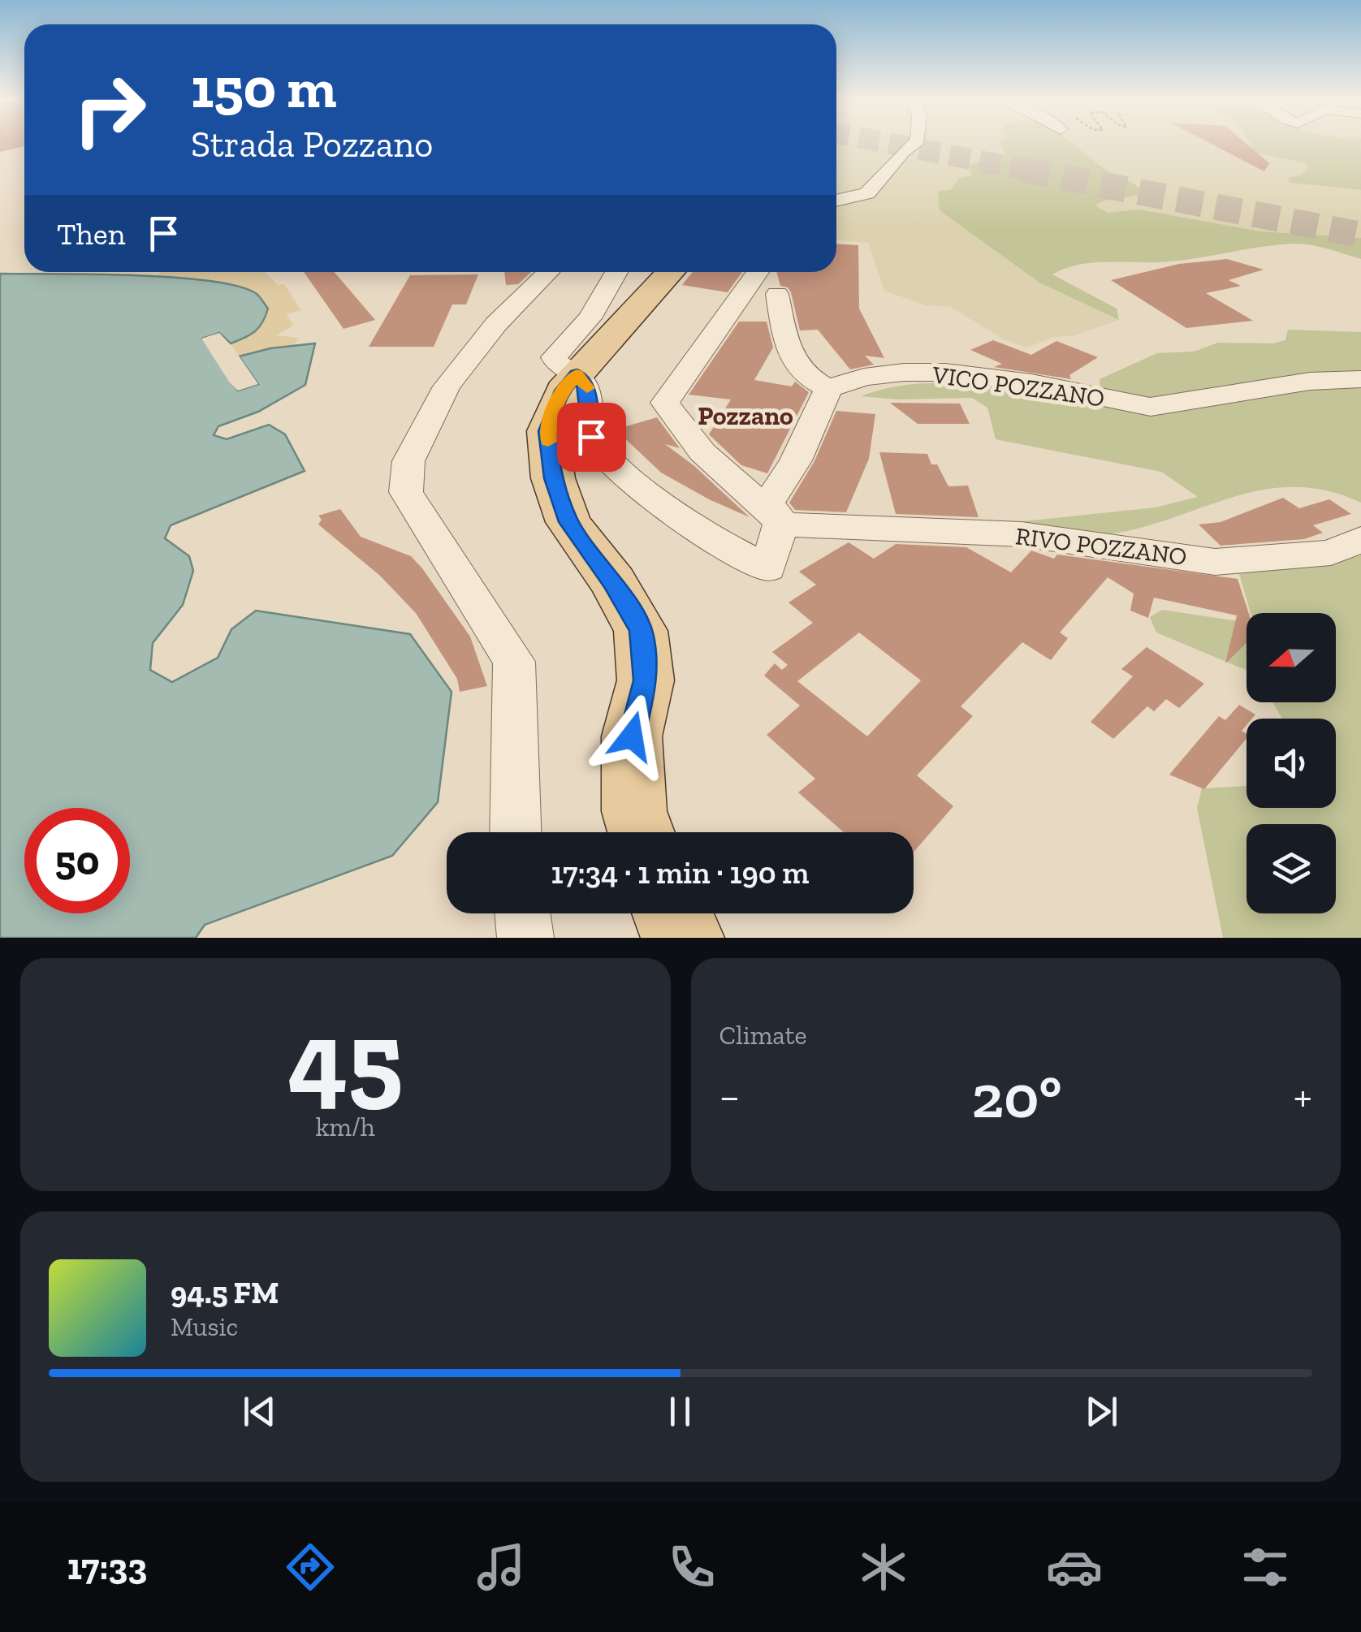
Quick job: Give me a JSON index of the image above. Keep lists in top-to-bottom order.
{
  "streets": {
    "street": ["VICO POZZANO", "RIVO POZZANO"]
  },
  "districts": ["Pozzano"],
  "north": "left",
  "page": {
    "turn": ["150 m", "Strada Pozzano"],
    "then": "Then",
    "limit": "50",
    "trip": "17:34 · 1 min · 190 m",
    "tile": [
      ["45", "km/h"],
      "Climate"
    ],
    "heat": ["−", "20°", "+"],
    "song": ["94.5 FM", "Music"],
    "tabs": "17:33"
  }
}
